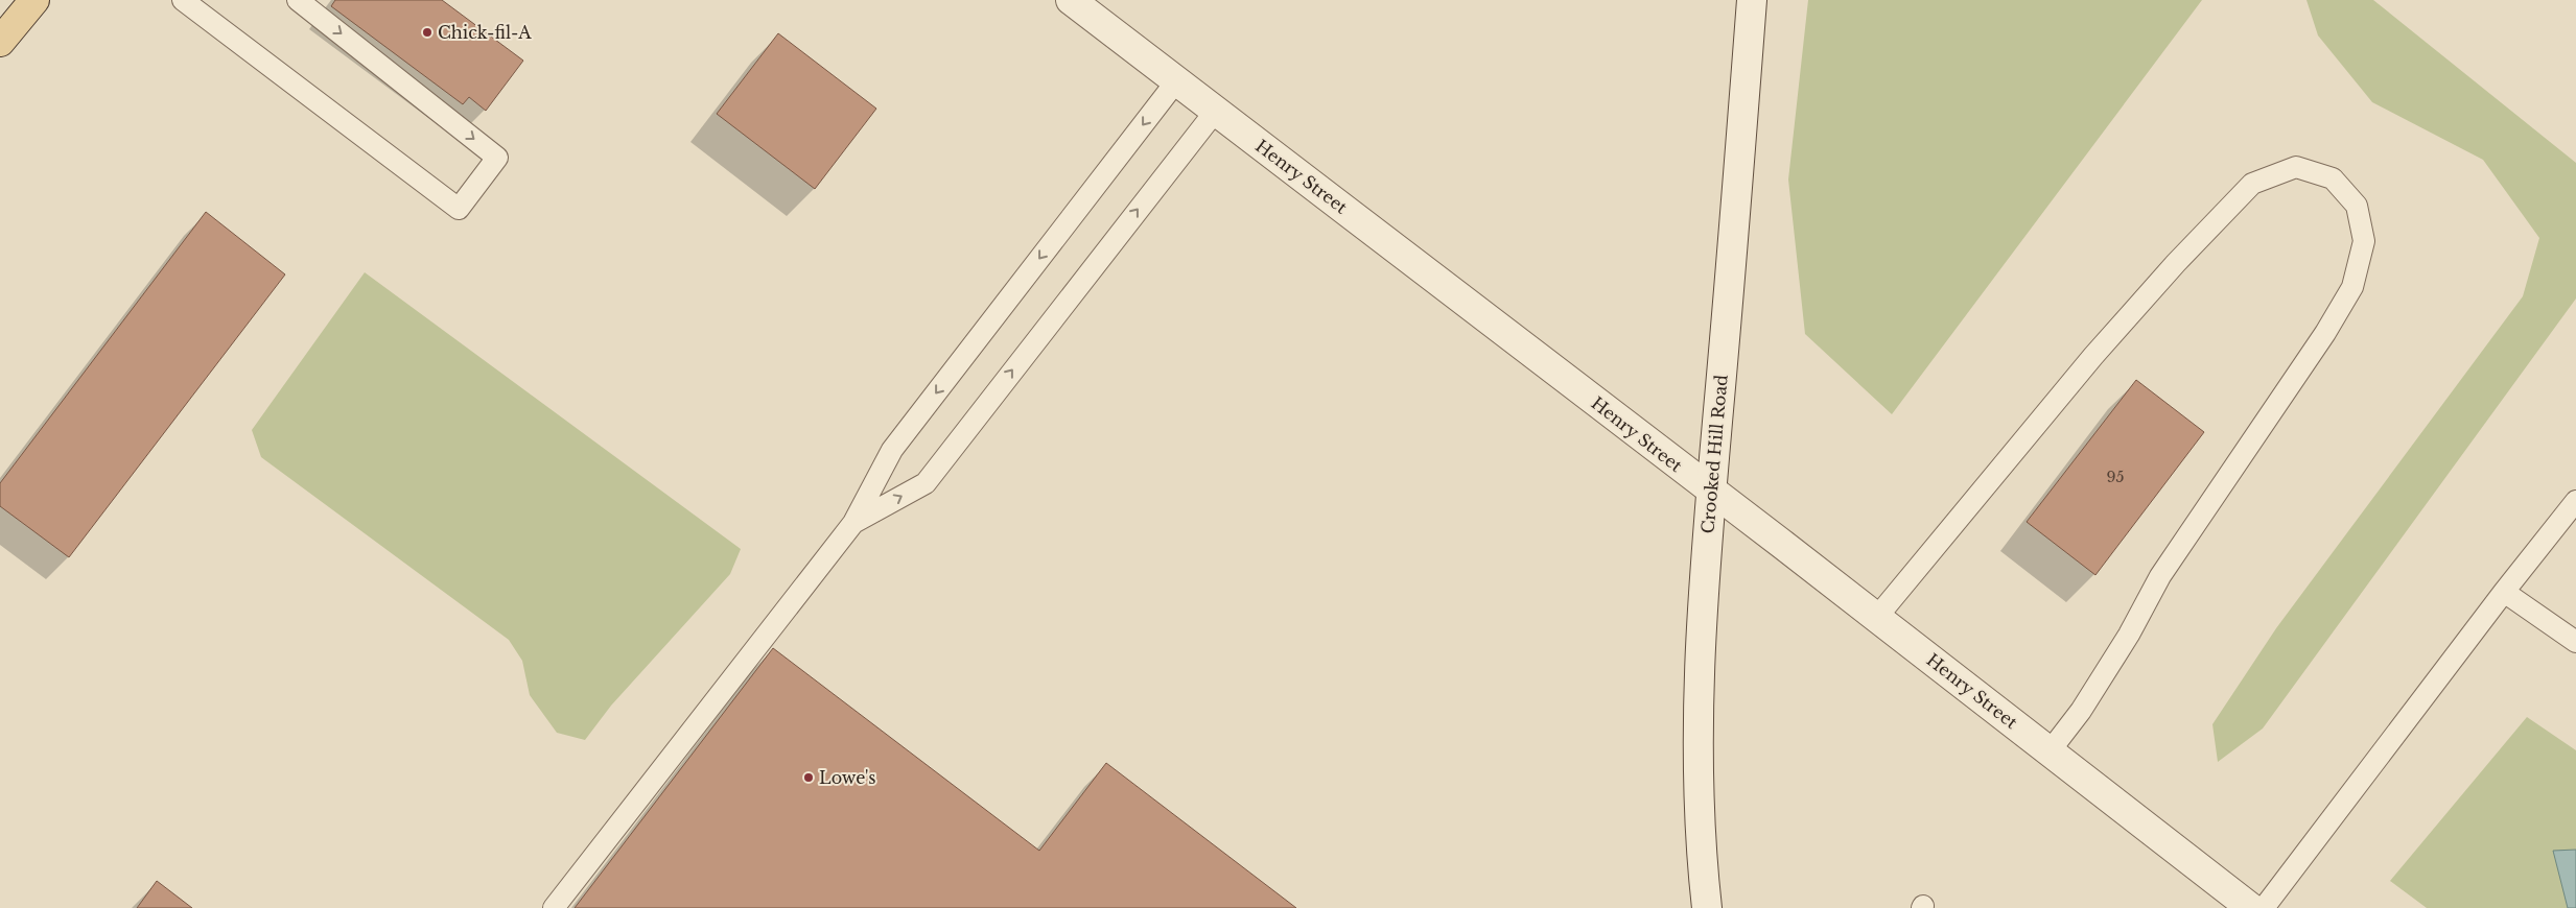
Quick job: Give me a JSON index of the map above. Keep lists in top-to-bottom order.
{
  "streets": {
    "street": ["Henry Street", "Crooked Hill Road"]
  },
  "crossings": [
    ["Henry Street", "Crooked Hill Road"]
  ],
  "places": ["Chick-fil-A", "Lowe's"],
  "house_numbers": ["95"]
}
